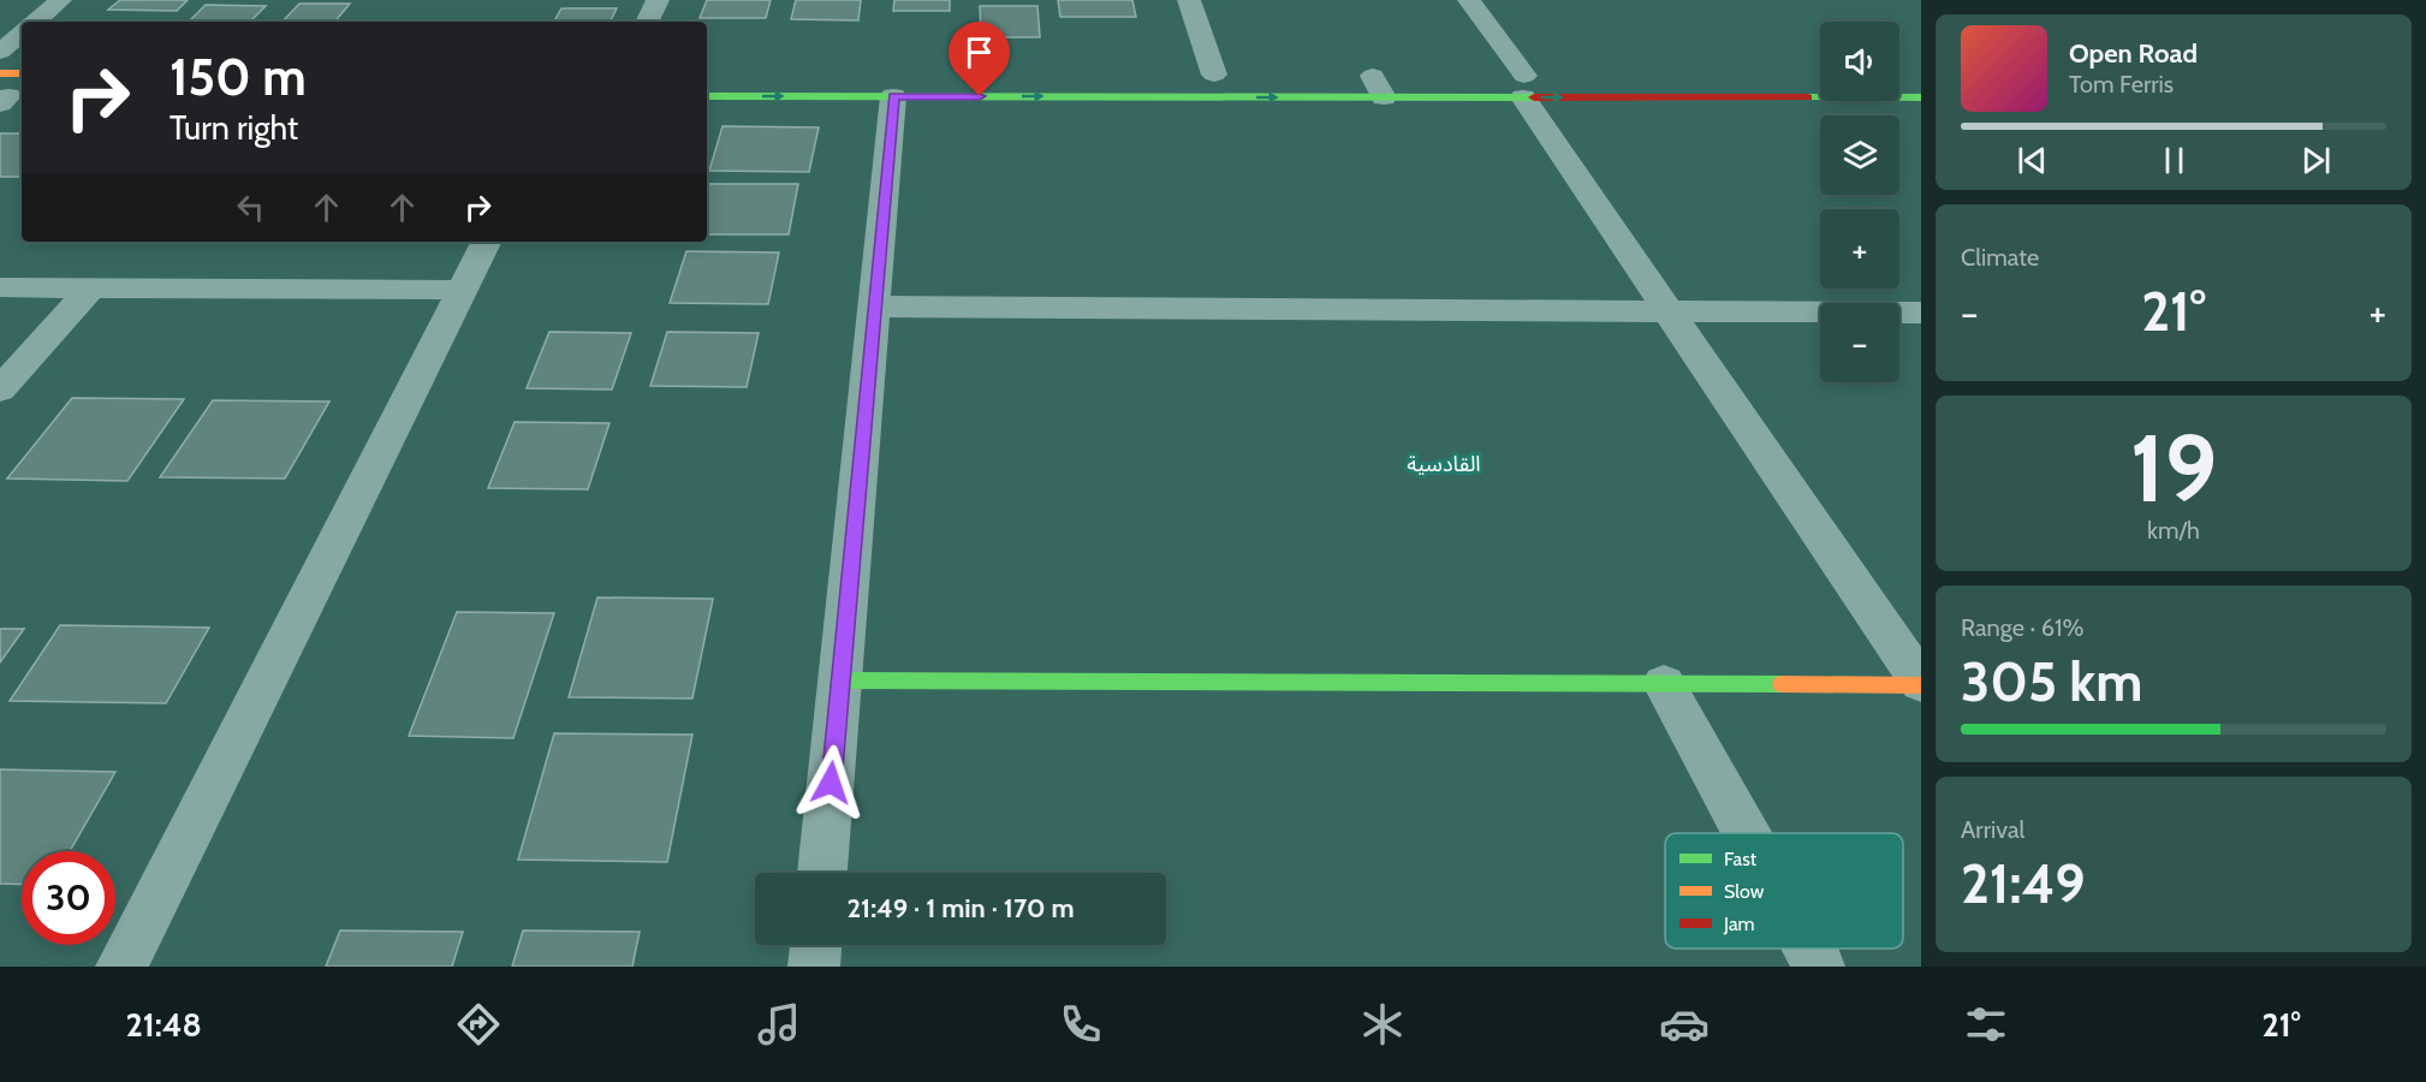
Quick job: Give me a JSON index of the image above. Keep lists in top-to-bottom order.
{
  "districts": ["القادسية"],
  "legend": ["Fast", "Slow", "Jam"],
  "page": {
    "map_buttons": ["+", "−"],
    "turn": ["150 m", "Turn right"],
    "song": ["Open Road", "Tom Ferris"],
    "tile": [
      "Climate",
      ["19", "km/h"],
      ["Range · 61%", "305 km"],
      ["Arrival", "21:49"]
    ],
    "heat": ["−", "21°", "+"],
    "limit": "30",
    "trip": "21:49 · 1 min · 170 m",
    "tabs": ["21:48", "21°"]
  }
}
